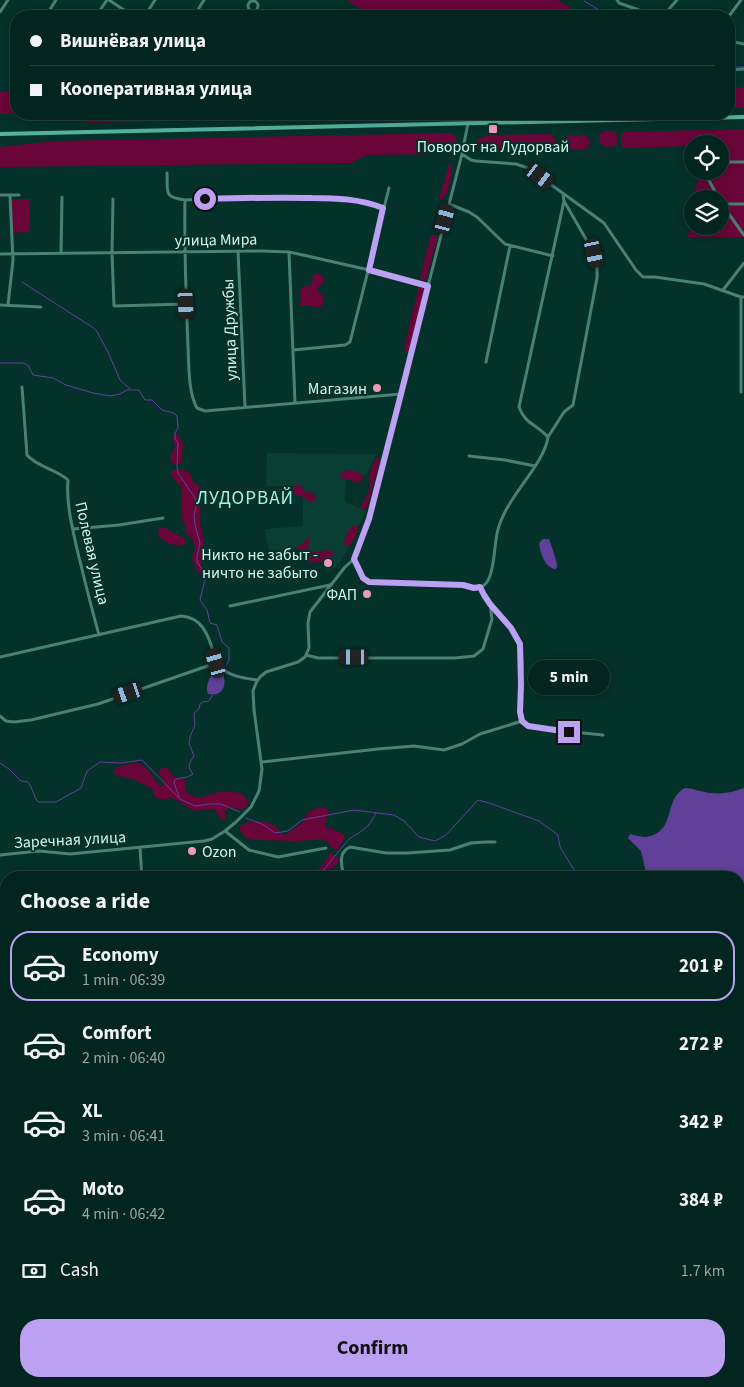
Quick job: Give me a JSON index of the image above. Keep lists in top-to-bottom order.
{
  "streets": {
    "street": [
      "улица Мира",
      "улица Дружбы",
      "Полевая улица",
      "Заречная улица"
    ]
  },
  "crossings": [
    ["улица Мира", "улица Дружбы"]
  ],
  "districts": ["ЛУДОРВАЙ"],
  "places": {
    "transit": ["Поворот на Лудорвай"],
    "other": [
      "Магазин",
      "Никто не забыт - ничто не забыто",
      "ФАП",
      "Ozon"
    ]
  },
  "page": {
    "banner": ["Вишнёвая улица", "Кооперативная улица"],
    "bubble": "5 min",
    "heading": "Choose a ride",
    "list": [
      {
        "name": "Economy",
        "note": "1 min · 06:39",
        "value": "201 ₽"
      },
      {
        "name": "Comfort",
        "note": "2 min · 06:40",
        "value": "272 ₽"
      },
      {
        "name": "XL",
        "note": "3 min · 06:41",
        "value": "342 ₽"
      },
      {
        "name": "Moto",
        "note": "4 min · 06:42",
        "value": "384 ₽"
      }
    ],
    "pay": ["Cash", "1.7 km"],
    "buttons": "Confirm"
  }
}
